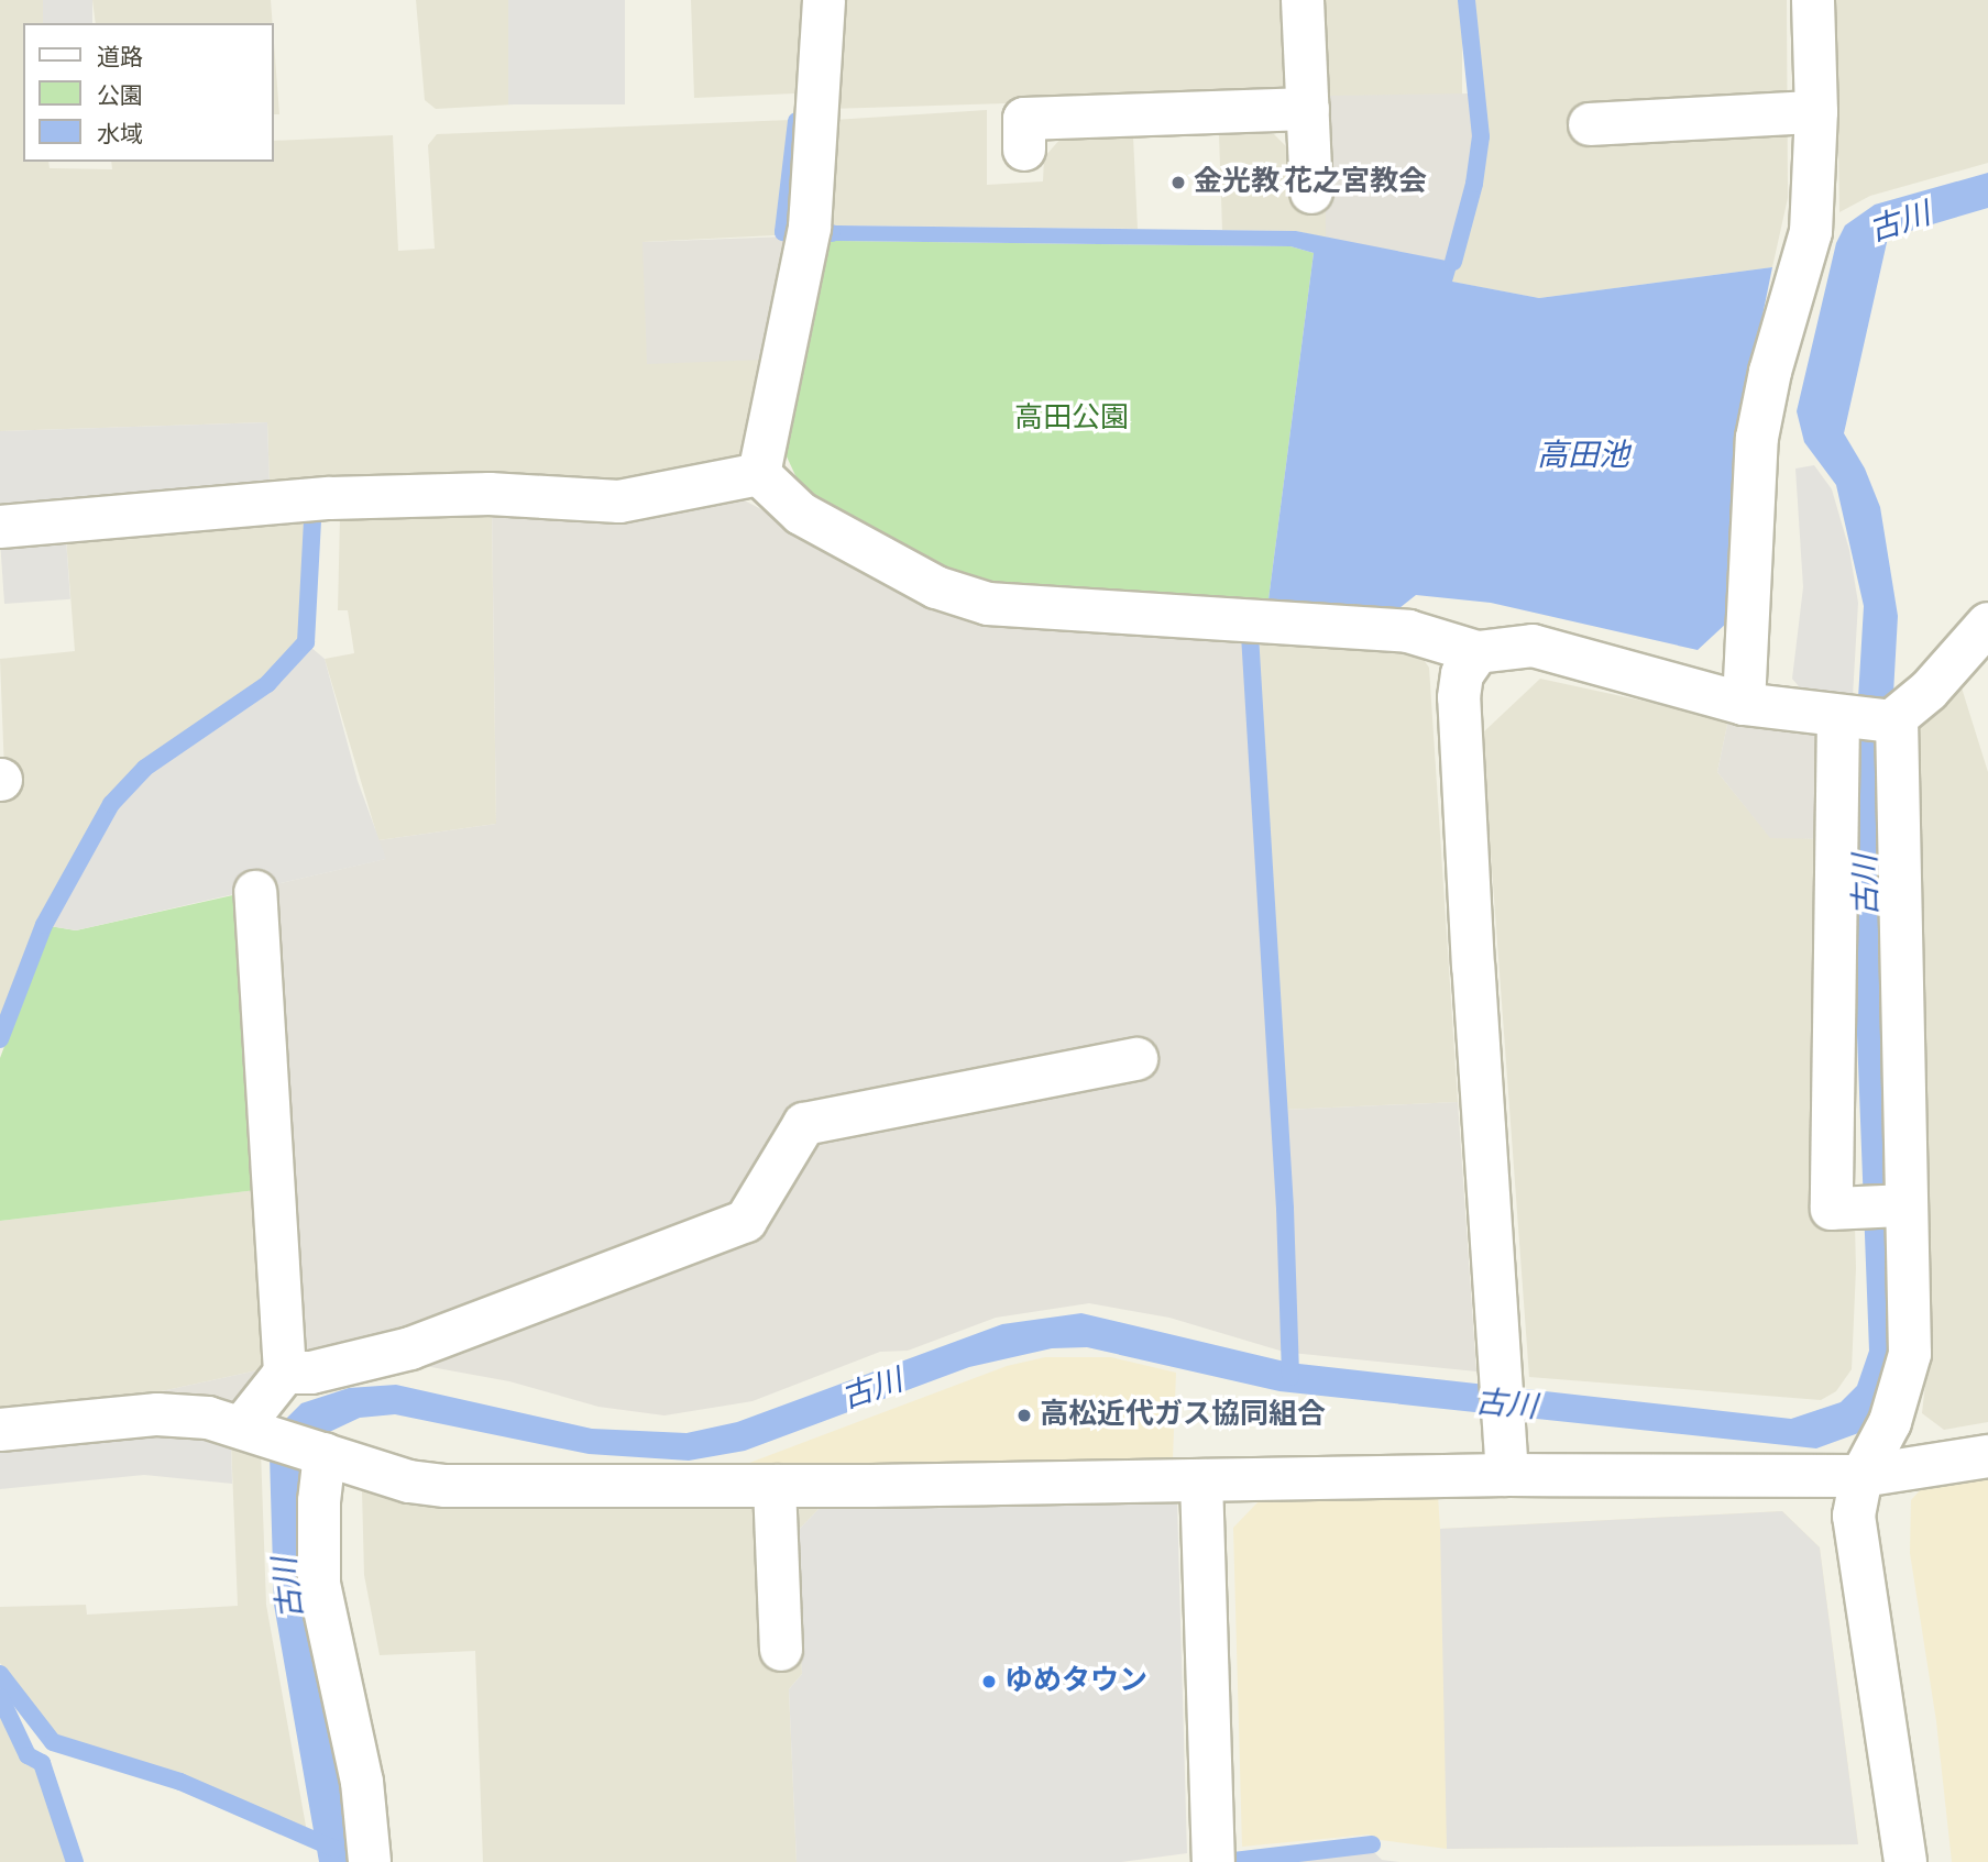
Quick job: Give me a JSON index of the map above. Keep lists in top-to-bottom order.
{
  "water": ["古川", "高田池"],
  "parks": ["高田公園"],
  "places": ["金光教 花之宮教会", "高松近代ガス協同組合", "ゆめタウン"],
  "legend": ["道路", "公園", "水域"]
}
